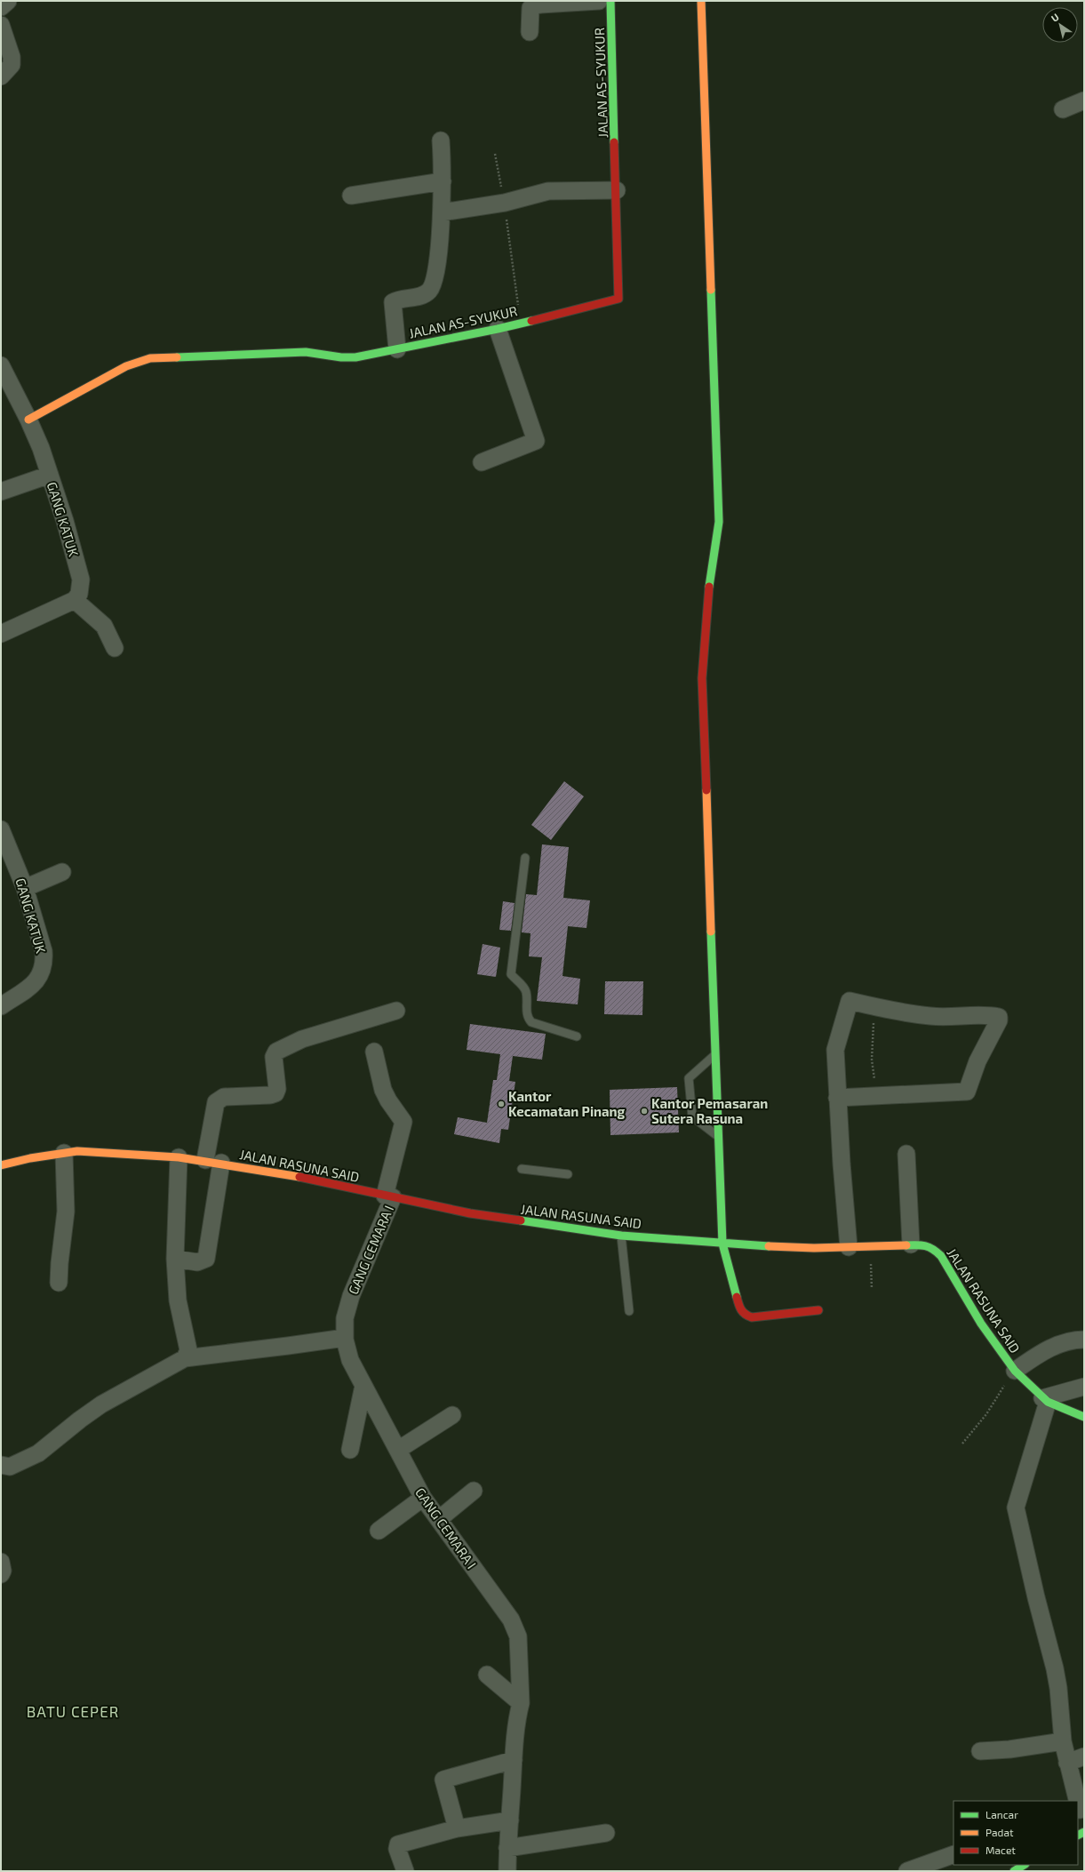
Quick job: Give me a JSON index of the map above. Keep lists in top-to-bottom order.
{
  "streets": {
    "main road": ["JALAN AS-SYUKUR", "JALAN RASUNA SAID"],
    "street": ["GANG KATUK", "GANG CEMARA I"]
  },
  "crossings": [
    ["JALAN AS-SYUKUR", "GANG KATUK"],
    ["JALAN RASUNA SAID", "GANG CEMARA I"]
  ],
  "districts": ["BATU CEPER"],
  "places": ["Kantor Kecamatan Pinang", "Kantor Pemasaran Sutera Rasuna"],
  "legend": ["Lancar", "Padat", "Macet"],
  "north": "top left"
}
